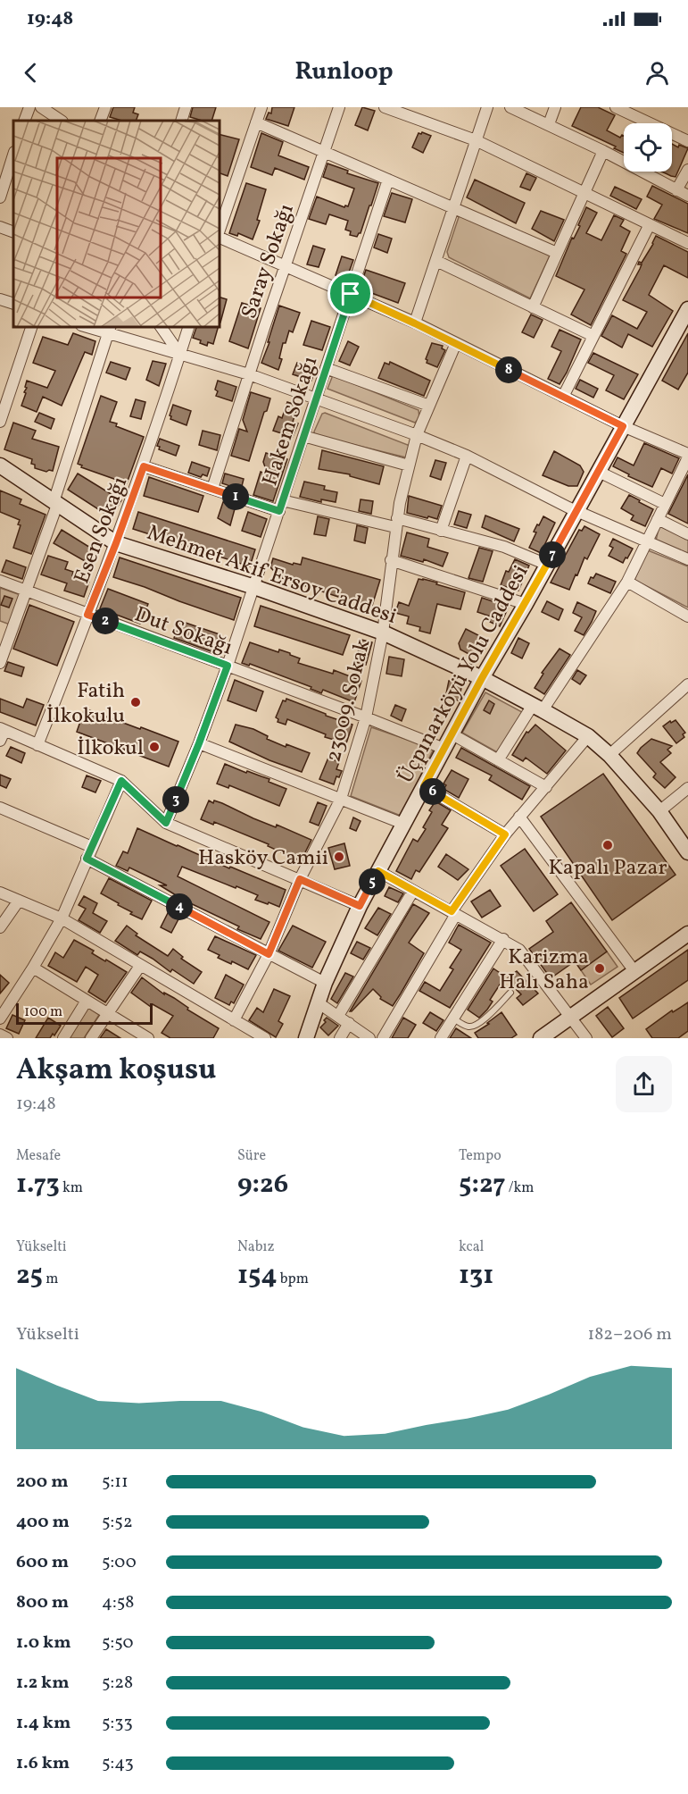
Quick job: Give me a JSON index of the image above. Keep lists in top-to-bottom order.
{
  "streets": {
    "main road": ["Mehmet Akif Ersoy Caddesi", "Üçpınarköyü Yolu Caddesi"],
    "street": [
      "Saray Sokağı",
      "Hakem Sokağı",
      "Esen Sokağı",
      "Dut Sokağı",
      "23009. Sokak"
    ]
  },
  "crossings": [
    ["Hakem Sokağı", "Mehmet Akif Ersoy Caddesi"],
    ["Hakem Sokağı", "Dut Sokağı"],
    ["Esen Sokağı", "Mehmet Akif Ersoy Caddesi"],
    ["Esen Sokağı", "Dut Sokağı"],
    ["Mehmet Akif Ersoy Caddesi", "Üçpınarköyü Yolu Caddesi"],
    ["Mehmet Akif Ersoy Caddesi", "23009. Sokak"],
    ["Dut Sokağı", "Üçpınarköyü Yolu Caddesi"],
    ["Dut Sokağı", "23009. Sokak"]
  ],
  "places": [
    "Fatih İlkokulu",
    "İlkokul",
    "Kapalı Pazar",
    "Hasköy Camii",
    "Karizma Halı Saha"
  ],
  "scale_bar": "100 m",
  "page": {
    "status": "19:48",
    "header": "Runloop",
    "pins": [
      "8",
      "1",
      "7",
      "2",
      "6",
      "3",
      "5",
      "4"
    ],
    "scale": "100 m",
    "heading": ["Akşam koşusu", "19:48"],
    "stats": [
      ["Mesafe", "1.73 km"],
      ["Süre", "9:26"],
      ["Tempo", "5:27 /km"],
      ["Yükselti", "25 m"],
      ["Nabız", "154 bpm"],
      ["kcal", "131"]
    ],
    "chart": ["Yükselti", "182–206 m"],
    "list": [
      {
        "name": "200 m",
        "note": "5:11"
      },
      {
        "name": "400 m",
        "note": "5:52"
      },
      {
        "name": "600 m",
        "note": "5:00"
      },
      {
        "name": "800 m",
        "note": "4:58"
      },
      {
        "name": "1.0 km",
        "note": "5:50"
      },
      {
        "name": "1.2 km",
        "note": "5:28"
      },
      {
        "name": "1.4 km",
        "note": "5:33"
      },
      {
        "name": "1.6 km",
        "note": "5:43"
      }
    ]
  }
}
